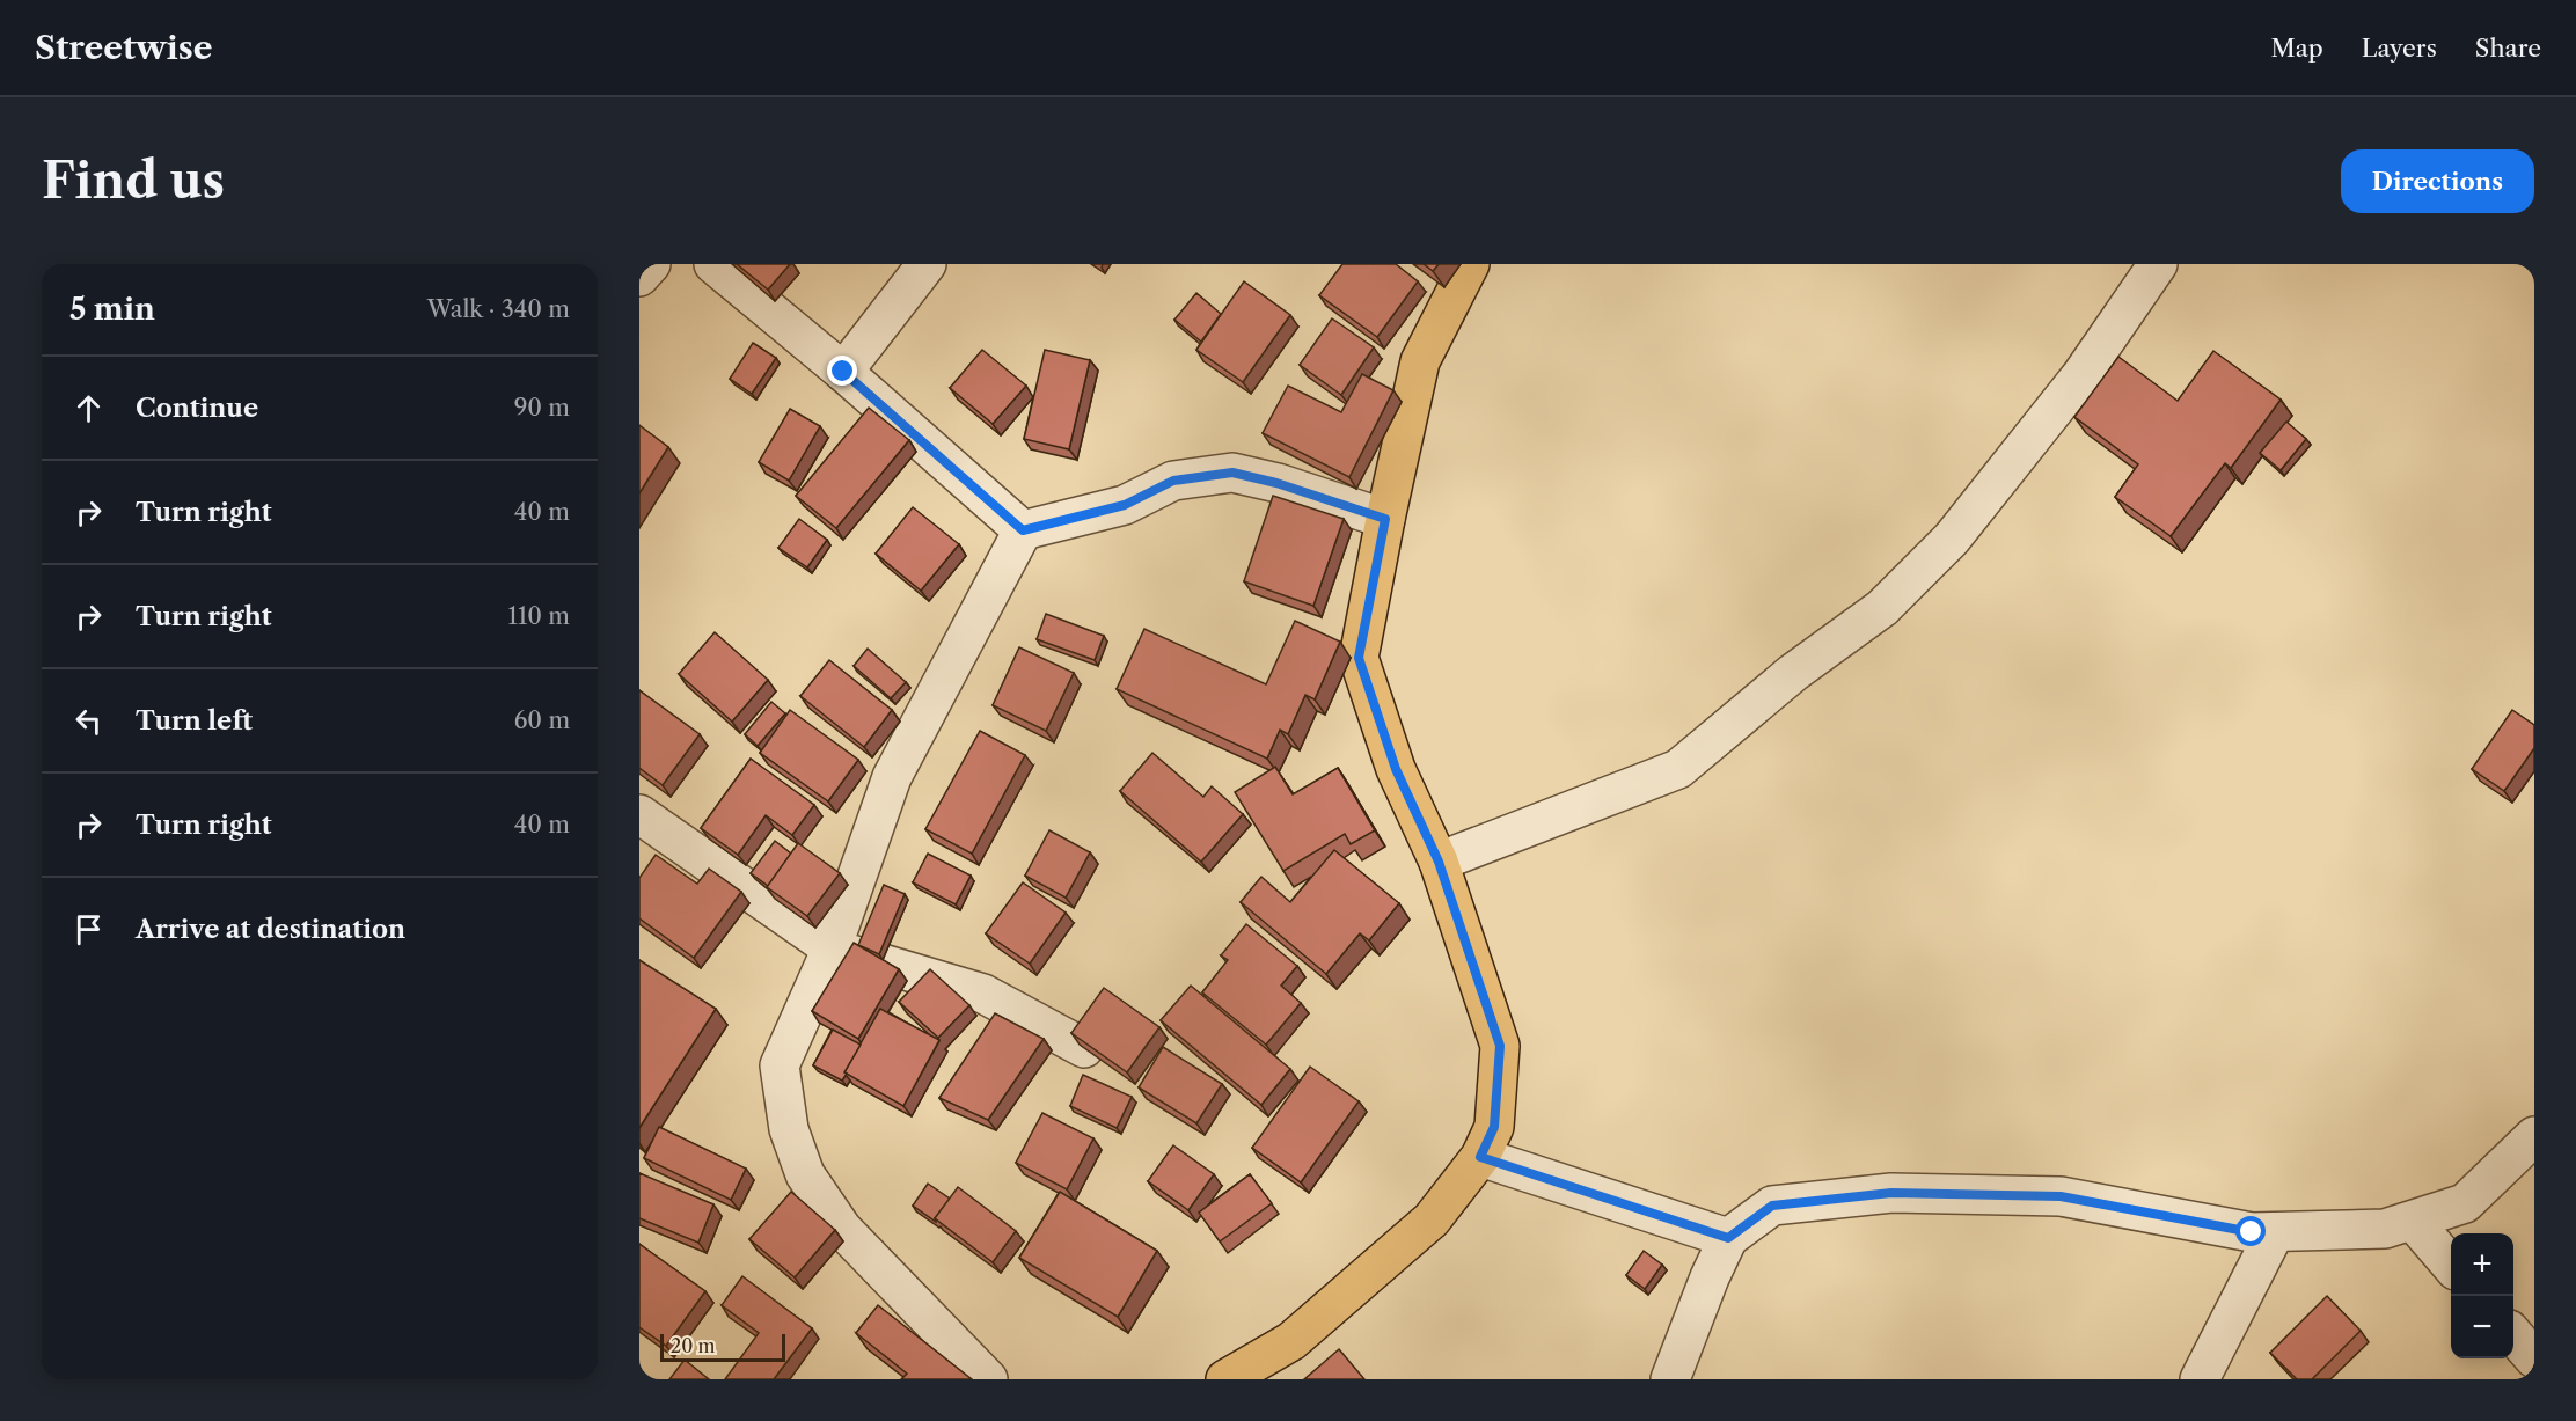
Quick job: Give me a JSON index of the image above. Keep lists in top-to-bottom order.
{
  "scale_bar": "20 m",
  "page": {
    "header": "Streetwise",
    "nav": ["Map", "Layers", "Share"],
    "buttons": "Directions",
    "title": "Find us",
    "heading": ["5 min", "Walk · 340 m"],
    "list": [
      ["Continue", "90 m"],
      ["Turn right", "40 m"],
      ["Turn right", "110 m"],
      ["Turn left", "60 m"],
      ["Turn right", "40 m"],
      "Arrive at destination"
    ],
    "map_buttons": ["+", "−"],
    "scale": "20 m"
  }
}
